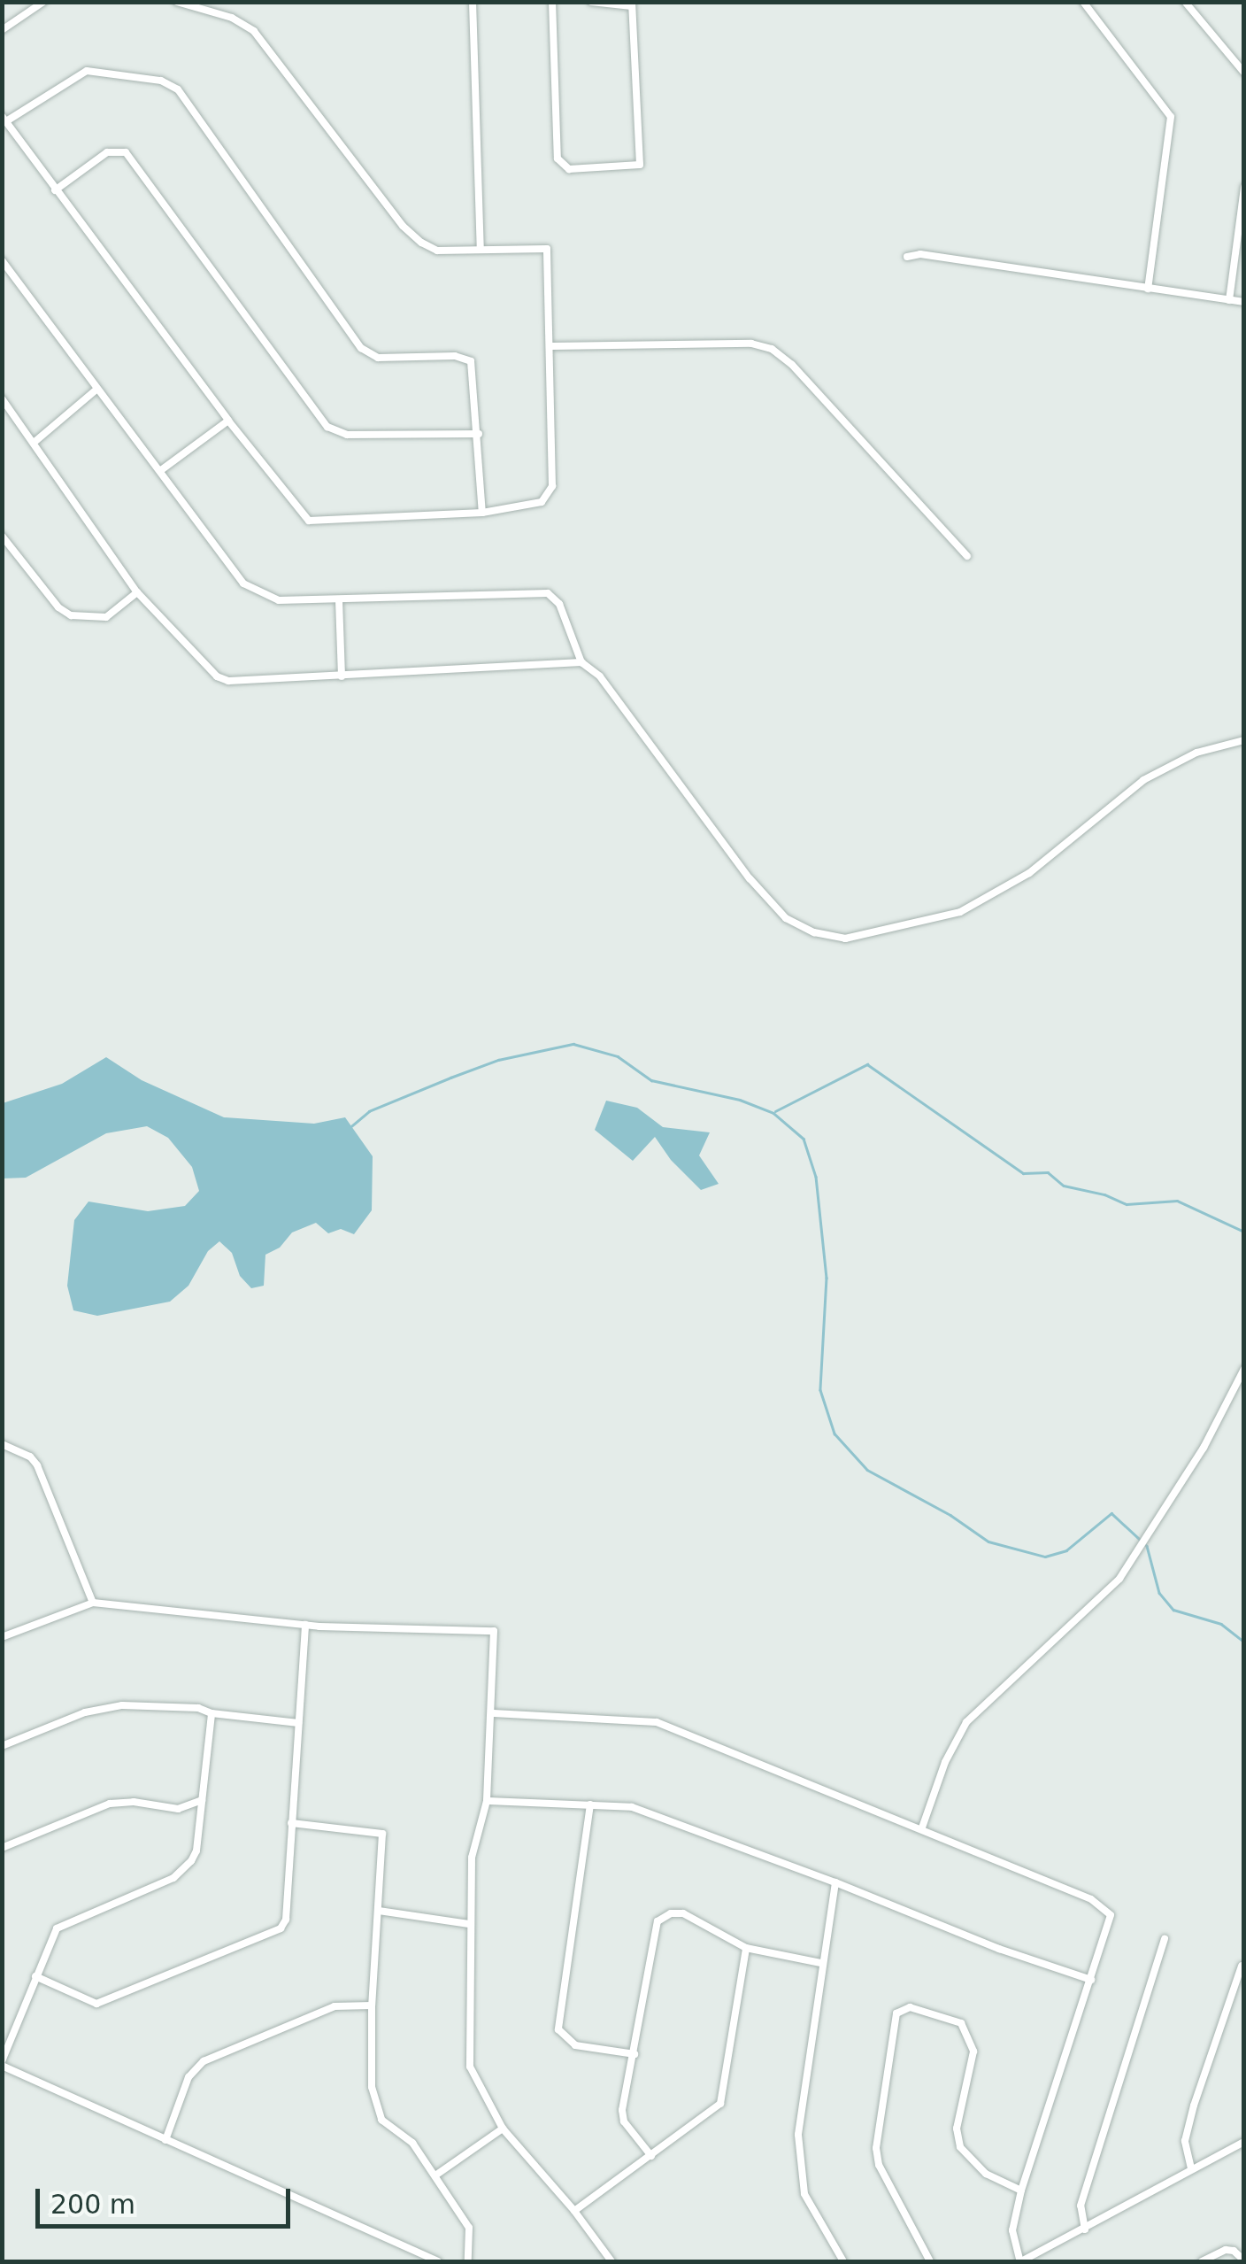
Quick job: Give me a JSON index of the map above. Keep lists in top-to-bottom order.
{
  "scale_bar": "200 m"
}
